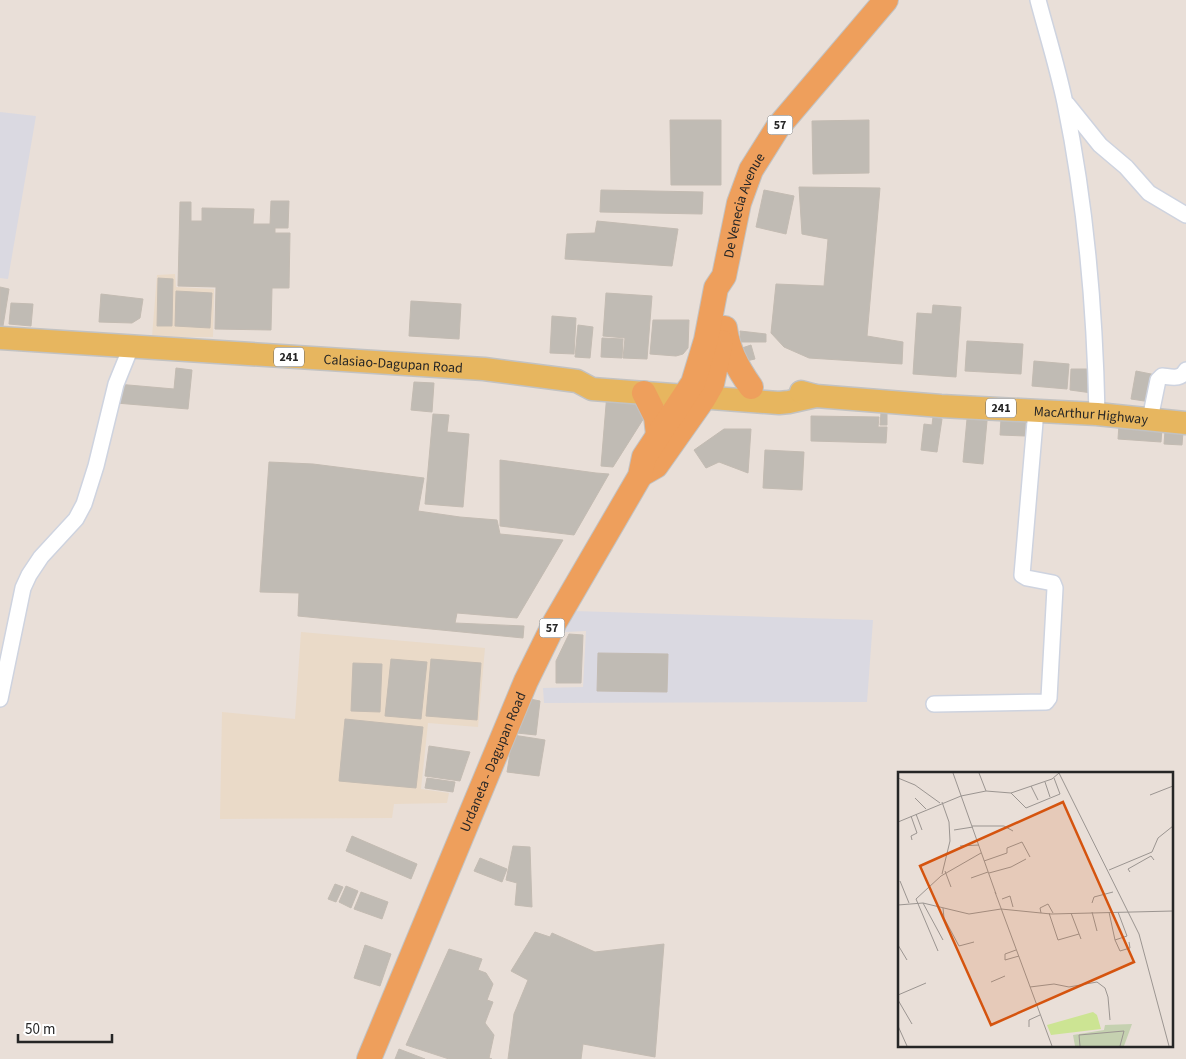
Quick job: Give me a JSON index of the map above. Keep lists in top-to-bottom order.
{
  "streets": {
    "highway": ["57", "De Venecia Avenue", "Urdaneta - Dagupan Road"],
    "main road": ["241", "Calasiao-Dagupan Road", "MacArthur Highway"]
  },
  "crossings": [
    ["De Venecia Avenue", "Calasiao-Dagupan Road"],
    ["De Venecia Avenue", "MacArthur Highway"],
    ["De Venecia Avenue", "Urdaneta - Dagupan Road"],
    ["Calasiao-Dagupan Road", "MacArthur Highway"],
    ["Calasiao-Dagupan Road", "Urdaneta - Dagupan Road"],
    ["MacArthur Highway", "Urdaneta - Dagupan Road"]
  ],
  "scale_bar": "50 m"
}
